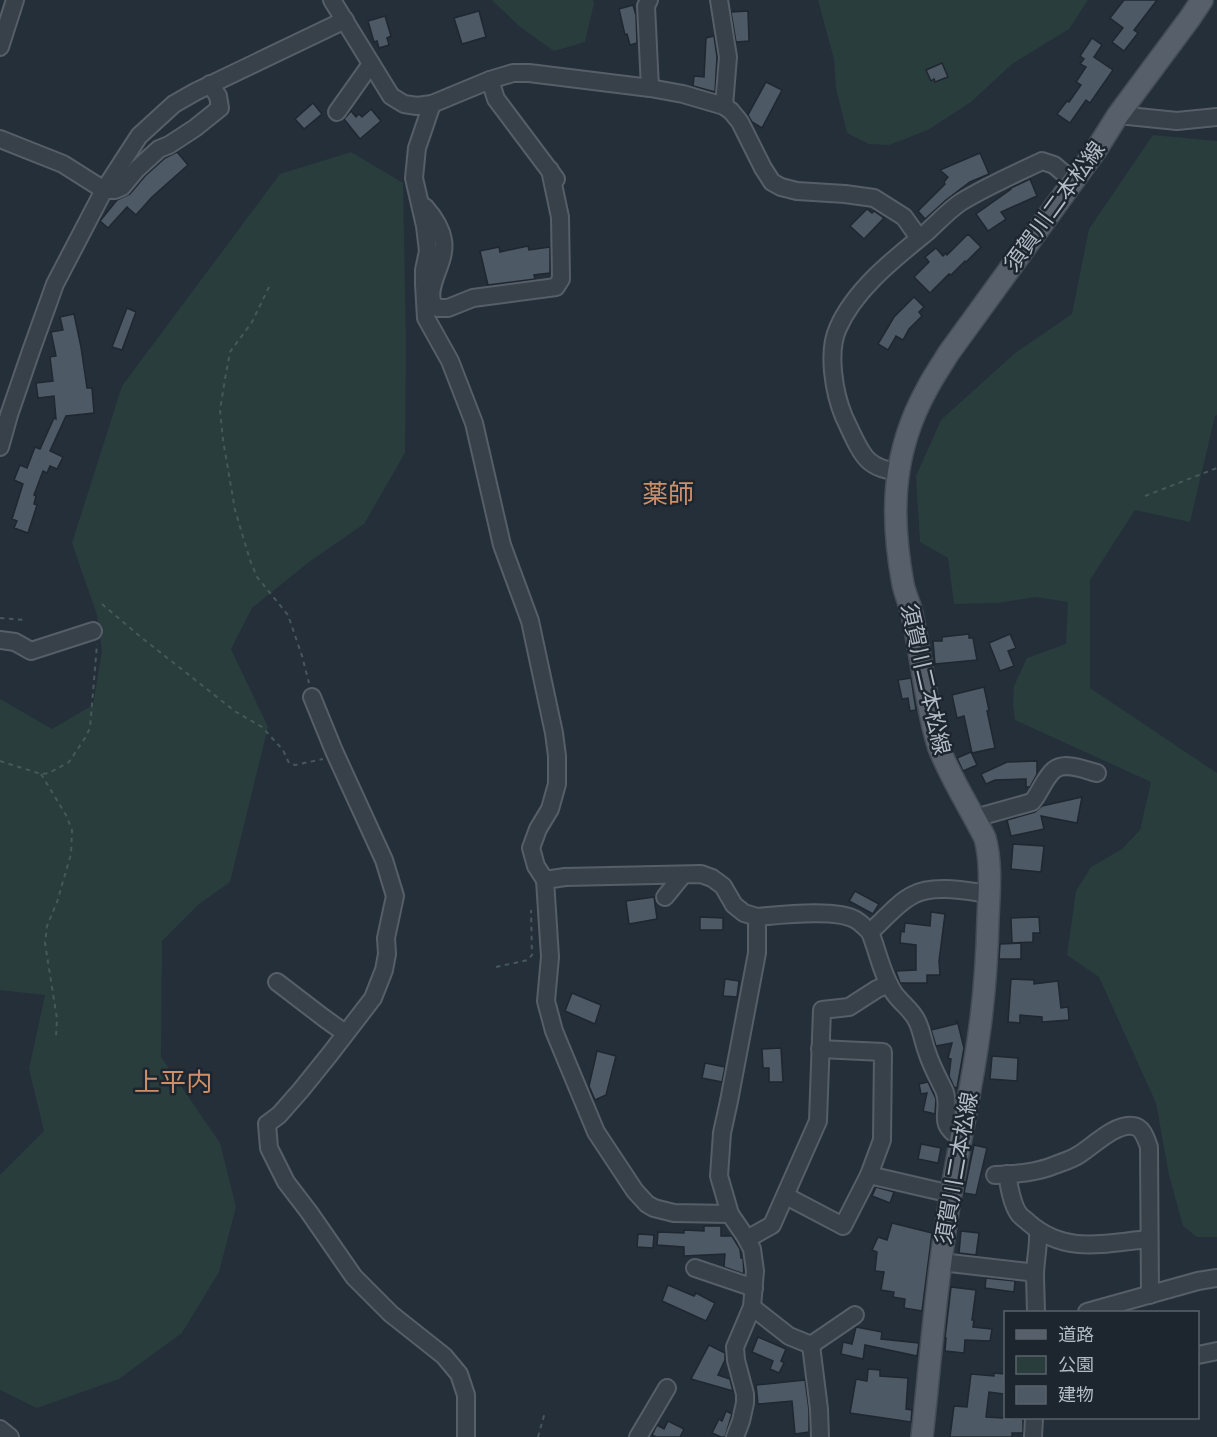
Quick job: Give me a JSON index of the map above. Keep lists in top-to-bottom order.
{
  "streets": {
    "main road": ["須賀川二本松線"]
  },
  "districts": ["薬師", "上平内"],
  "legend": ["道路", "公園", "建物"]
}
